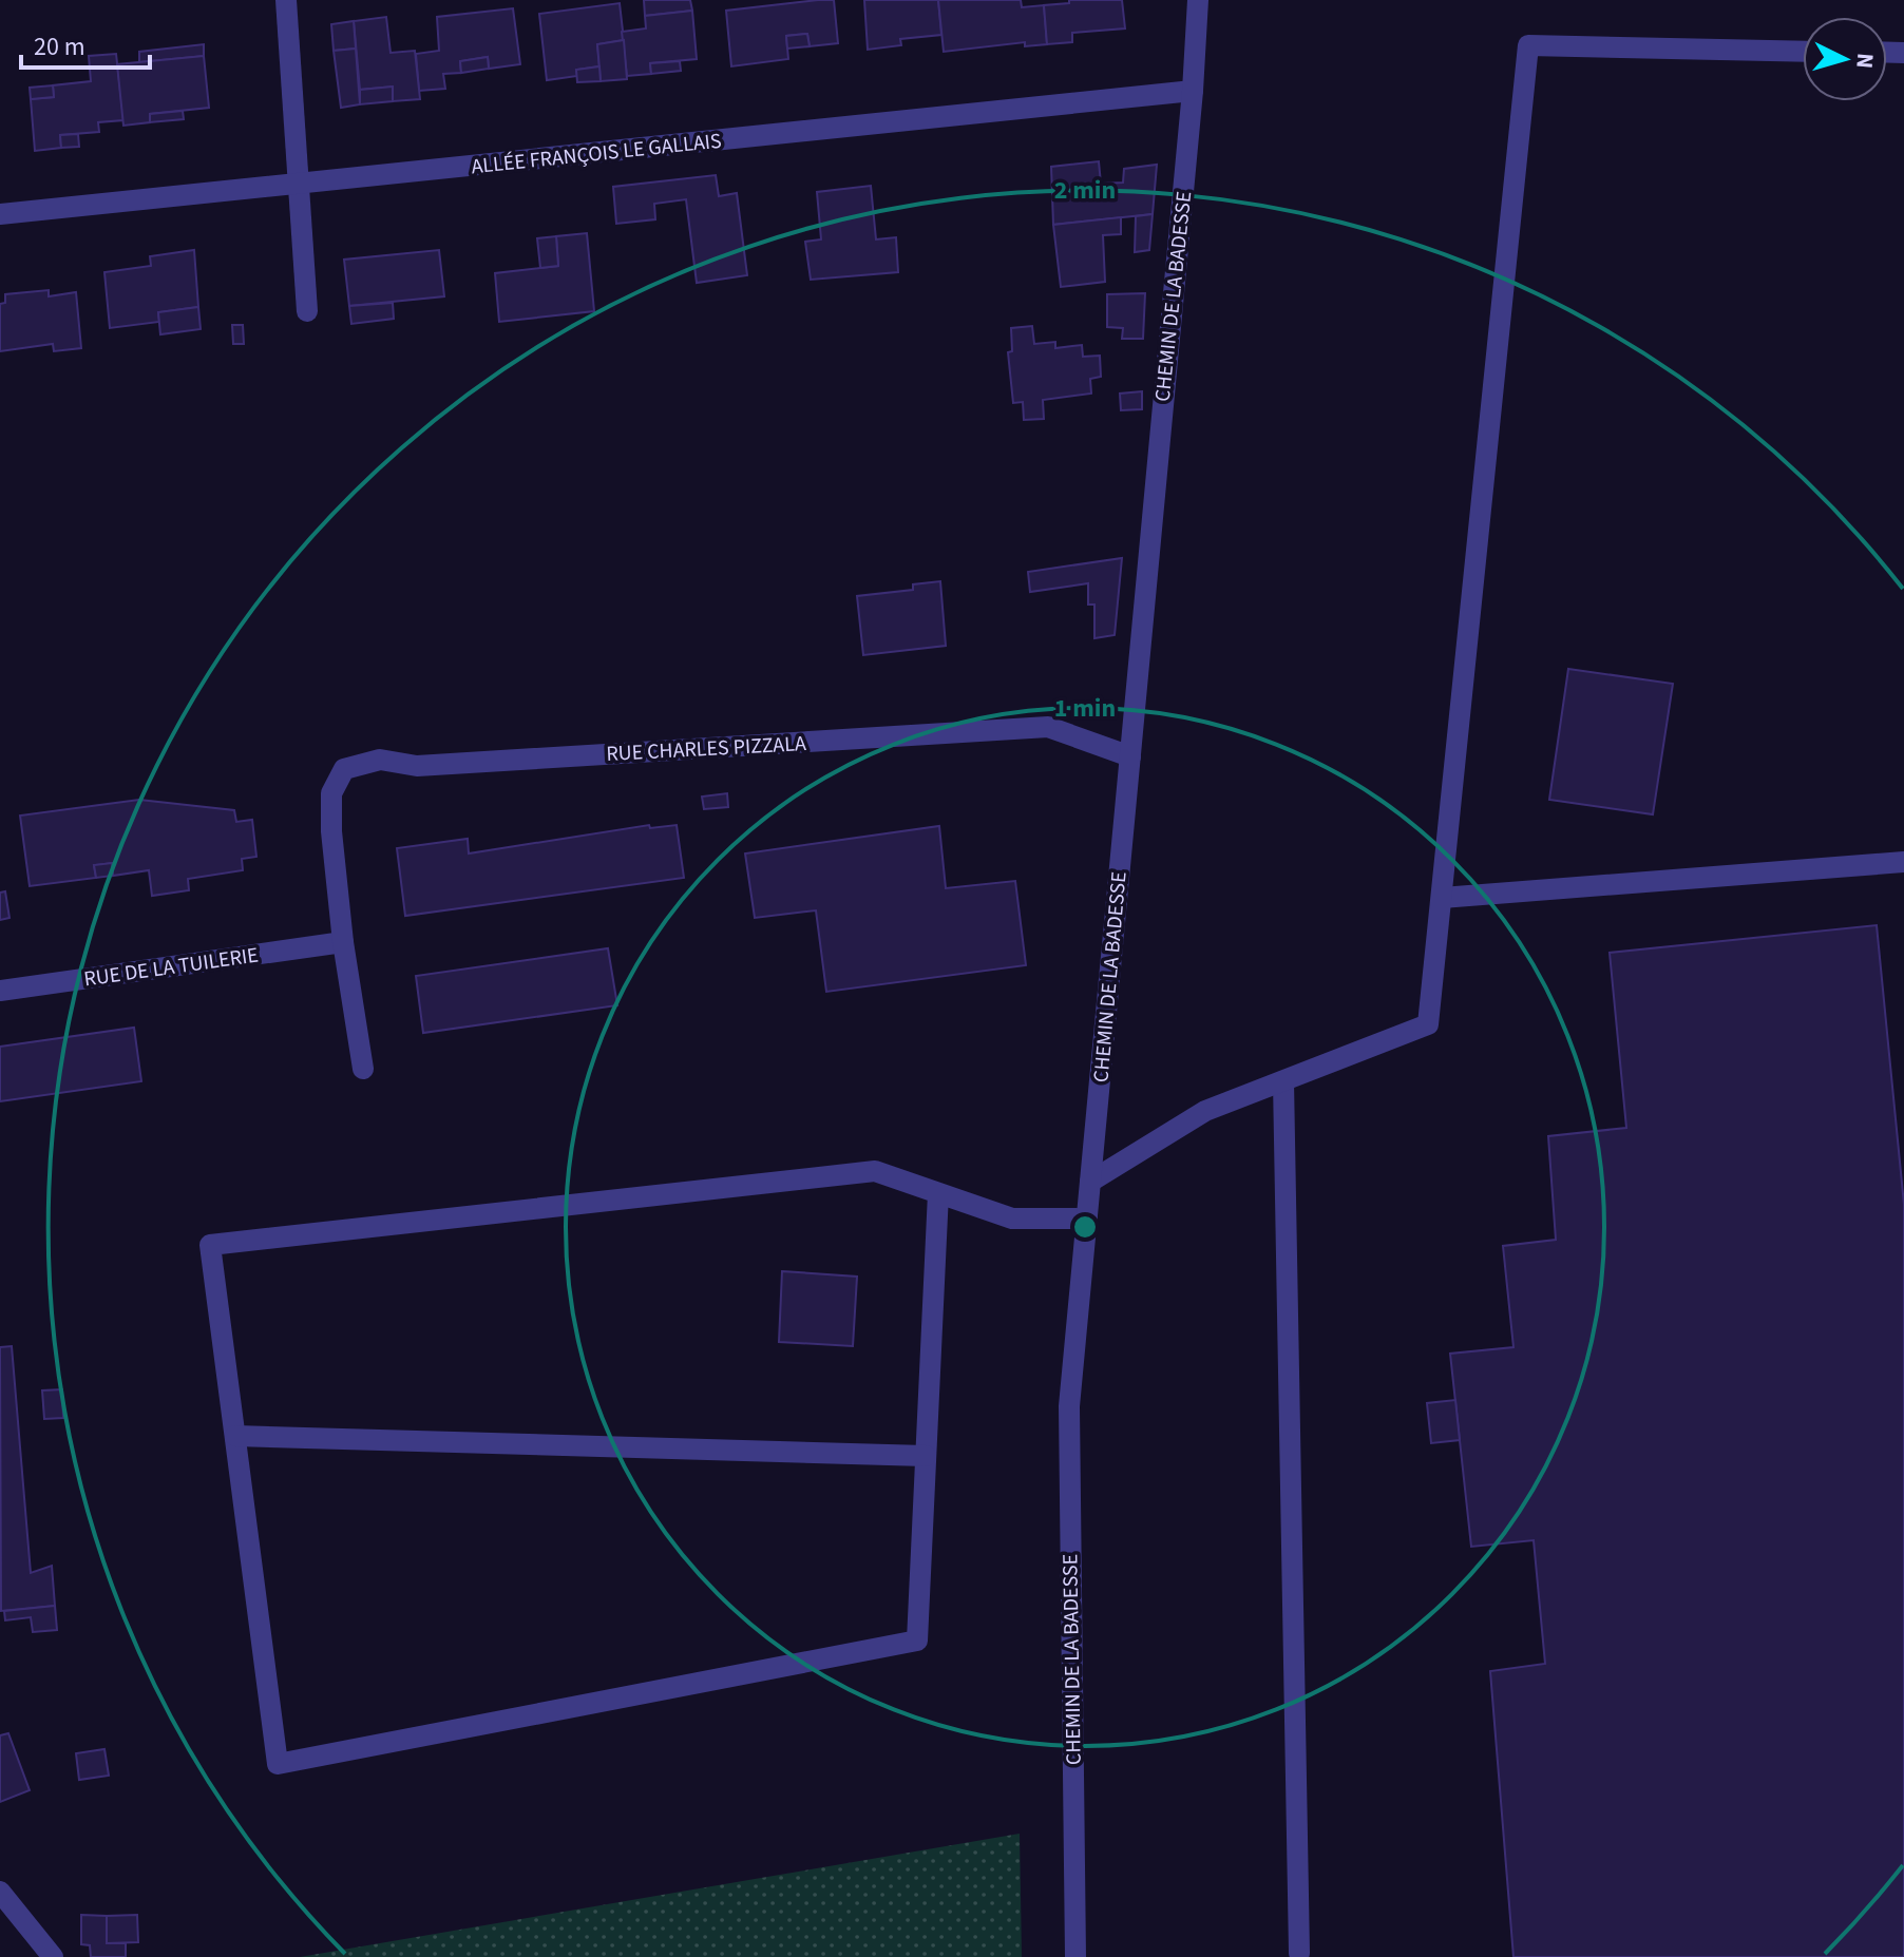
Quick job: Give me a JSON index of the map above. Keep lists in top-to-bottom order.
{
  "streets": {
    "street": [
      "ALLÉE FRANÇOIS LE GALLAIS",
      "CHEMIN DE LA BADESSE",
      "RUE CHARLES PIZZALA",
      "RUE DE LA TUILERIE"
    ]
  },
  "crossings": [
    ["ALLÉE FRANÇOIS LE GALLAIS", "CHEMIN DE LA BADESSE"],
    ["CHEMIN DE LA BADESSE", "RUE CHARLES PIZZALA"],
    ["RUE CHARLES PIZZALA", "RUE DE LA TUILERIE"]
  ],
  "scale_bar": "20 m",
  "north": "right",
  "rings": ["2 min", "1 min"]
}
